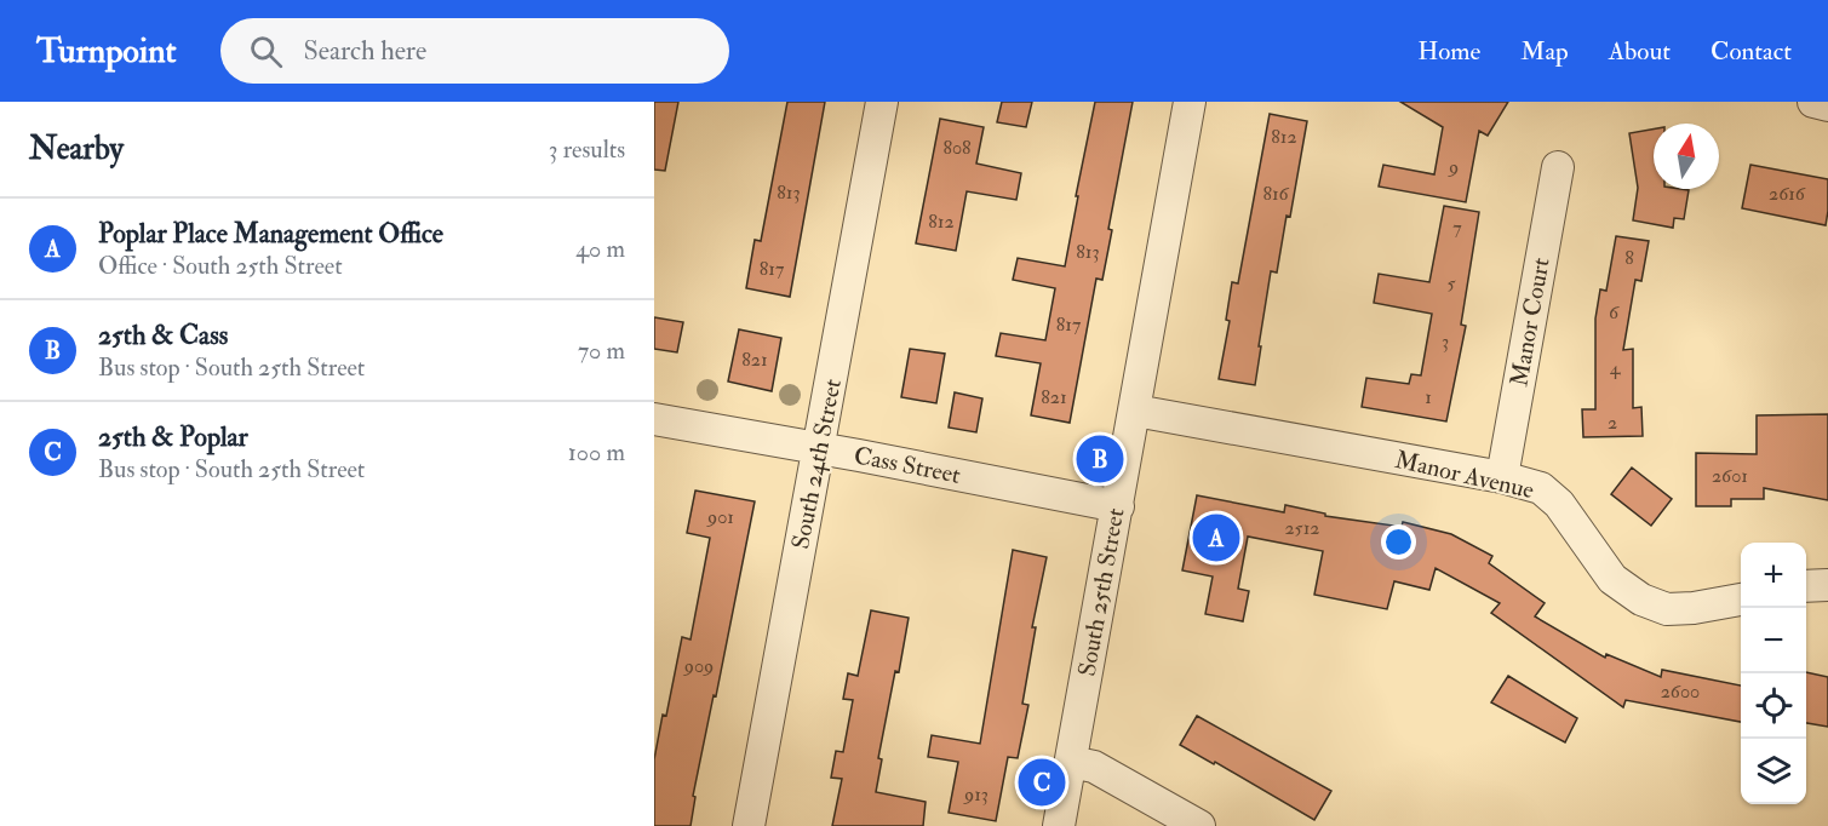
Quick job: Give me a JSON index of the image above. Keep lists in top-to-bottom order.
{
  "streets": {
    "street": [
      "Manor Court",
      "South 24th Street",
      "Cass Street",
      "Manor Avenue",
      "South 25th Street"
    ]
  },
  "crossings": [
    ["Manor Court", "Manor Avenue"],
    ["South 24th Street", "Cass Street"],
    ["Cass Street", "South 25th Street"],
    ["Manor Avenue", "South 25th Street"]
  ],
  "house_numbers": [
    "812",
    "808",
    "9",
    "813",
    "816",
    "2616",
    "812",
    "7",
    "813",
    "8",
    "817",
    "5",
    "6",
    "817",
    "3",
    "821",
    "4",
    "821",
    "1",
    "2",
    "2601",
    "901",
    "2512",
    "909",
    "2600",
    "913"
  ],
  "north": "top",
  "page": {
    "header": "Turnpoint",
    "search": "Search here",
    "nav": [
      "Home",
      "Map",
      "About",
      "Contact"
    ],
    "heading": ["Nearby", "3 results"],
    "list": [
      {
        "mark": "A",
        "name": "Poplar Place Management Office",
        "note": "Office · South 25th Street",
        "value": "40 m"
      },
      {
        "mark": "B",
        "name": "25th & Cass",
        "note": "Bus stop · South 25th Street",
        "value": "70 m"
      },
      {
        "mark": "C",
        "name": "25th & Poplar",
        "note": "Bus stop · South 25th Street",
        "value": "100 m"
      }
    ],
    "pins": ["B", "A", "C"],
    "map_buttons": ["+", "−"]
  }
}
